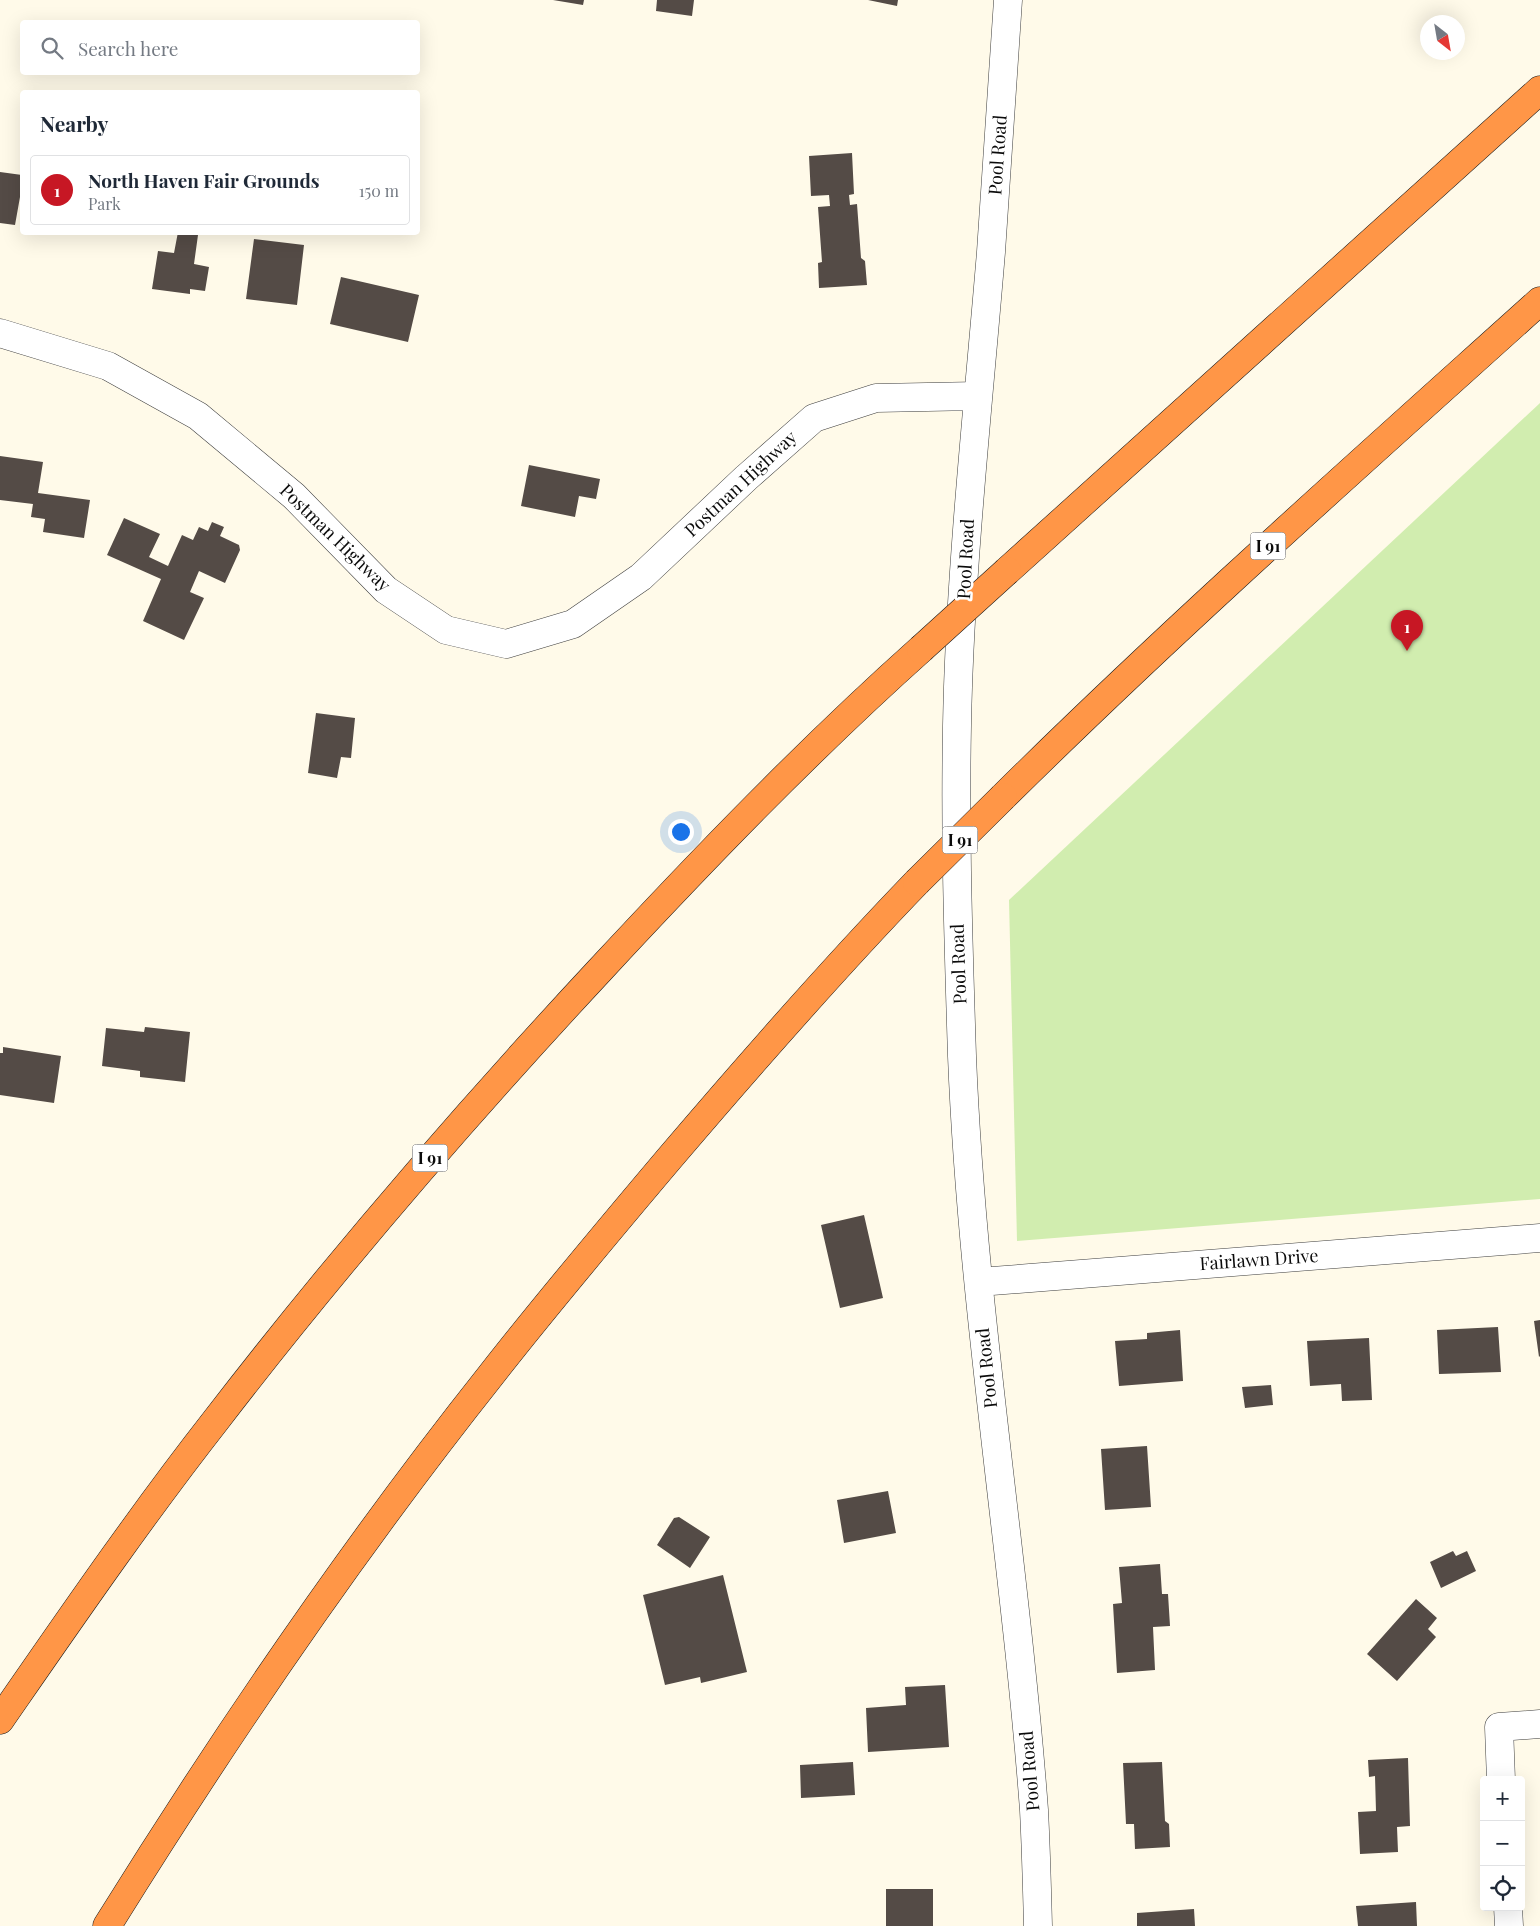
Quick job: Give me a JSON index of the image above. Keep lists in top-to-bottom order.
{
  "streets": {
    "highway": ["I 91"],
    "street": ["Pool Road", "Postman Highway", "Fairlawn Drive"]
  },
  "crossings": [
    ["Pool Road", "Postman Highway"],
    ["Pool Road", "Fairlawn Drive"]
  ],
  "north": "bottom right",
  "page": {
    "search": "Search here",
    "heading": "Nearby",
    "list": [
      {
        "mark": "1",
        "name": "North Haven Fair Grounds",
        "note": "Park",
        "value": "150 m"
      }
    ],
    "pins": "1",
    "map_buttons": ["+", "−"]
  }
}
